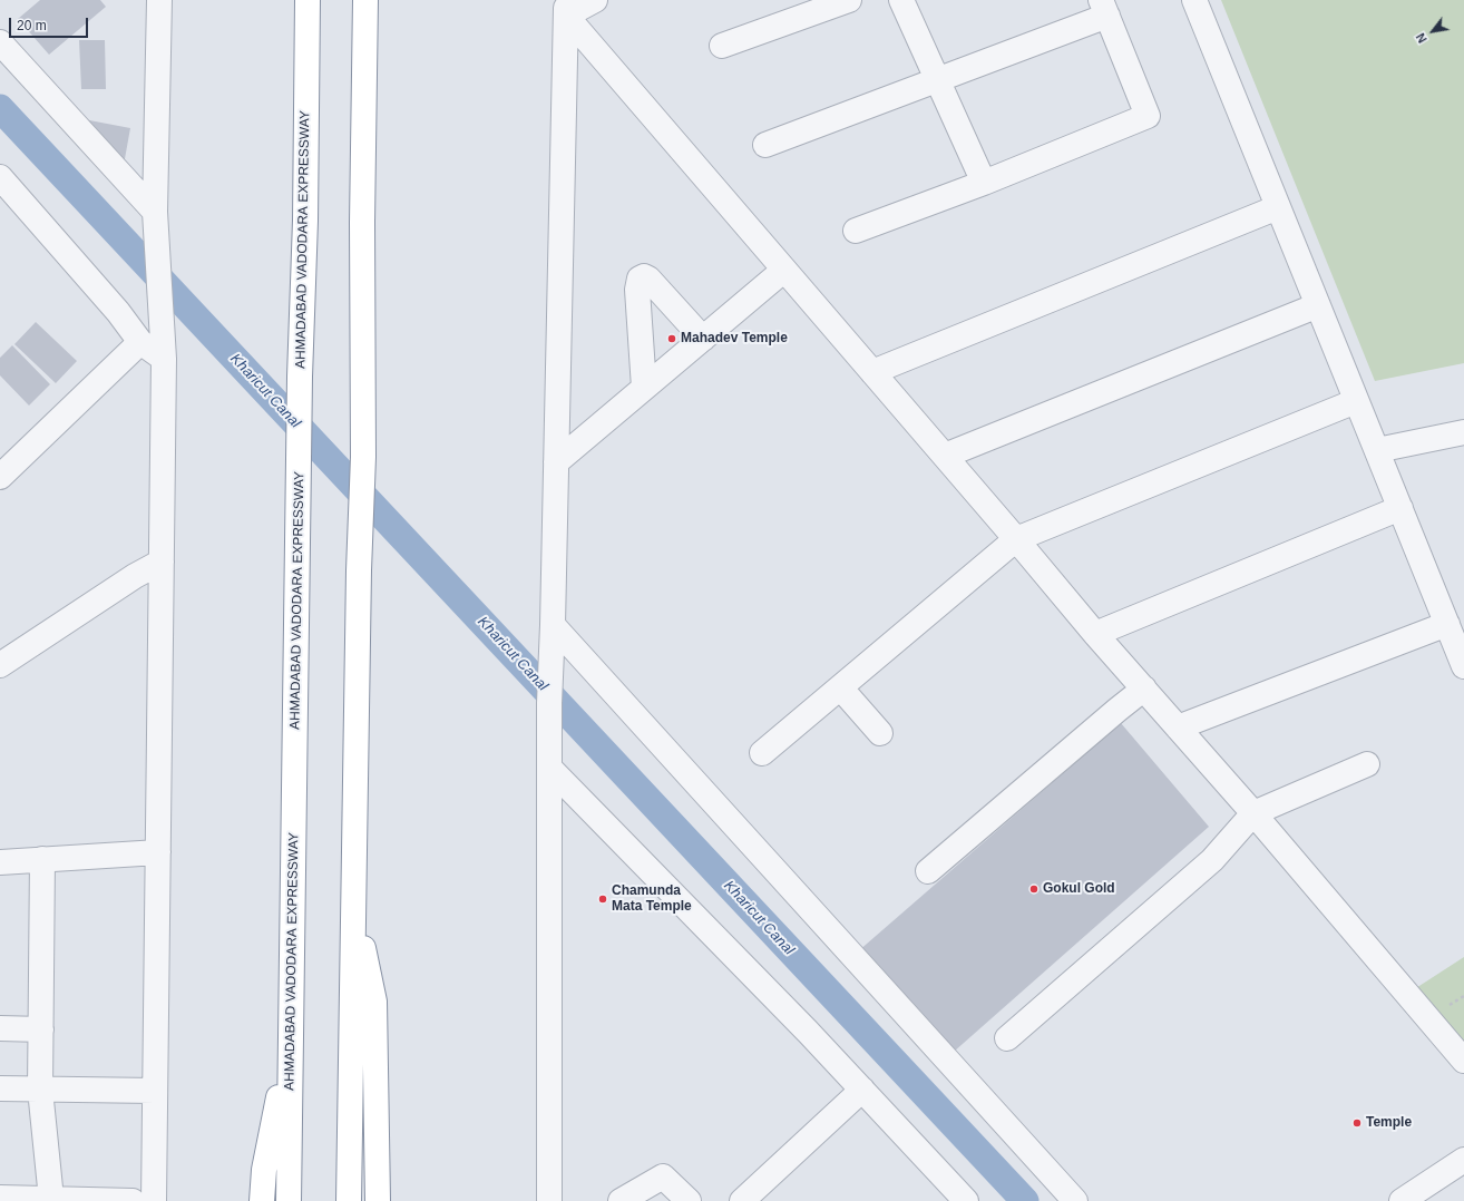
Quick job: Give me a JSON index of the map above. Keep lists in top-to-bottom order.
{
  "streets": {
    "highway": ["AHMADABAD VADODARA EXPRESSWAY"]
  },
  "water": ["Kharicut Canal"],
  "places": [
    "Mahadev Temple",
    "Gokul Gold",
    "Chamunda Mata Temple",
    "Temple"
  ],
  "scale_bar": "20 m",
  "north": "bottom left"
}
